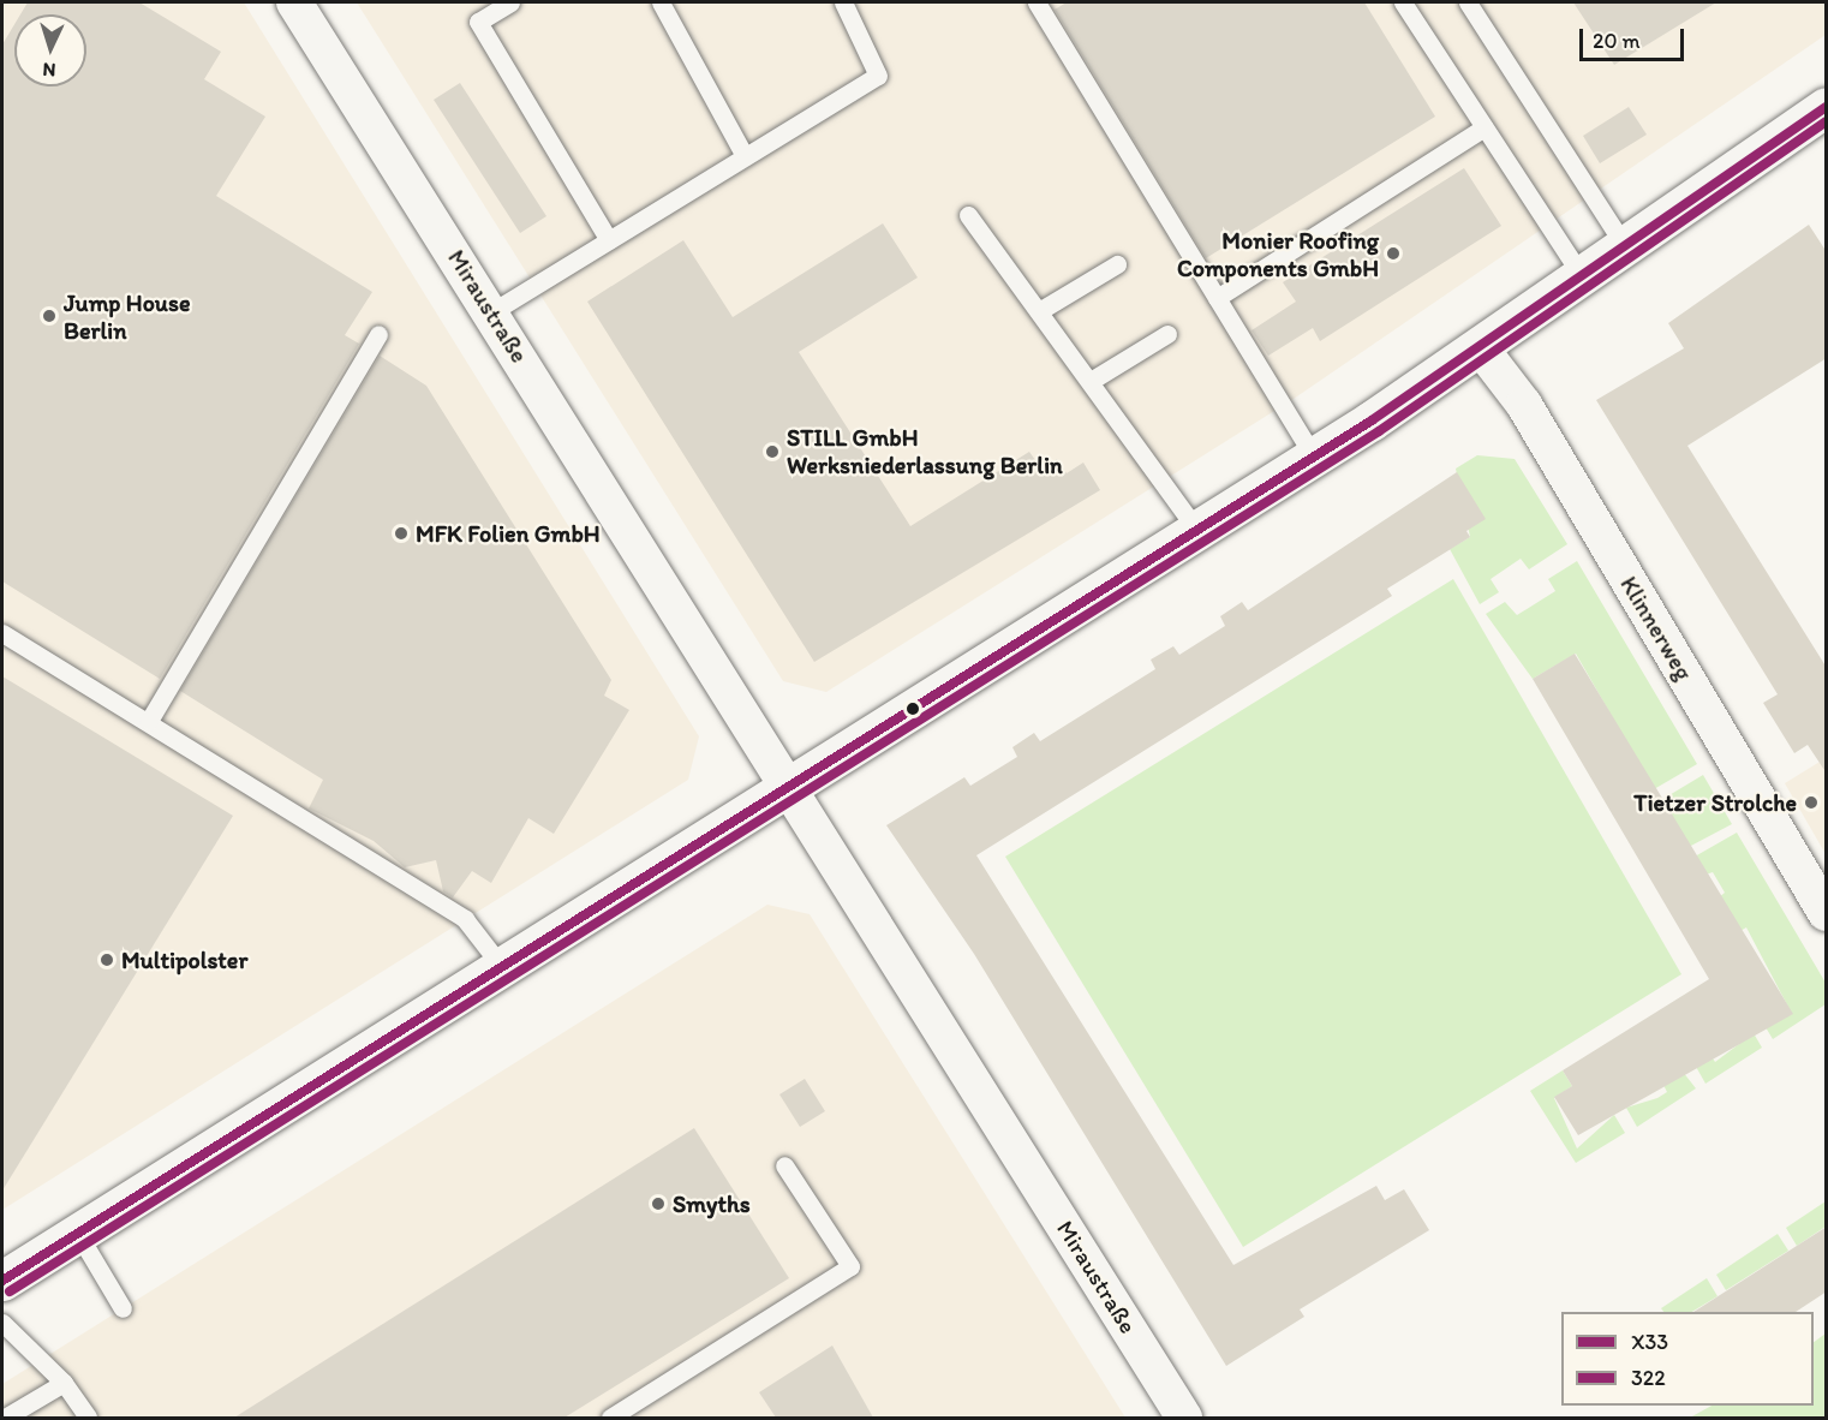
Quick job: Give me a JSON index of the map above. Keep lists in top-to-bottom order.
{
  "streets": {
    "street": ["Miraustraße", "Klinnerweg"]
  },
  "places": [
    "Monier Roofing Components GmbH",
    "Jump House Berlin",
    "STILL GmbH Werksniederlassung Berlin",
    "MFK Folien GmbH",
    "Tietzer Strolche",
    "Multipolster",
    "Smyths"
  ],
  "lines": ["transit line X33", "transit line 322"],
  "legend": ["X33", "322"],
  "scale_bar": "20 m",
  "north": "bottom"
}
